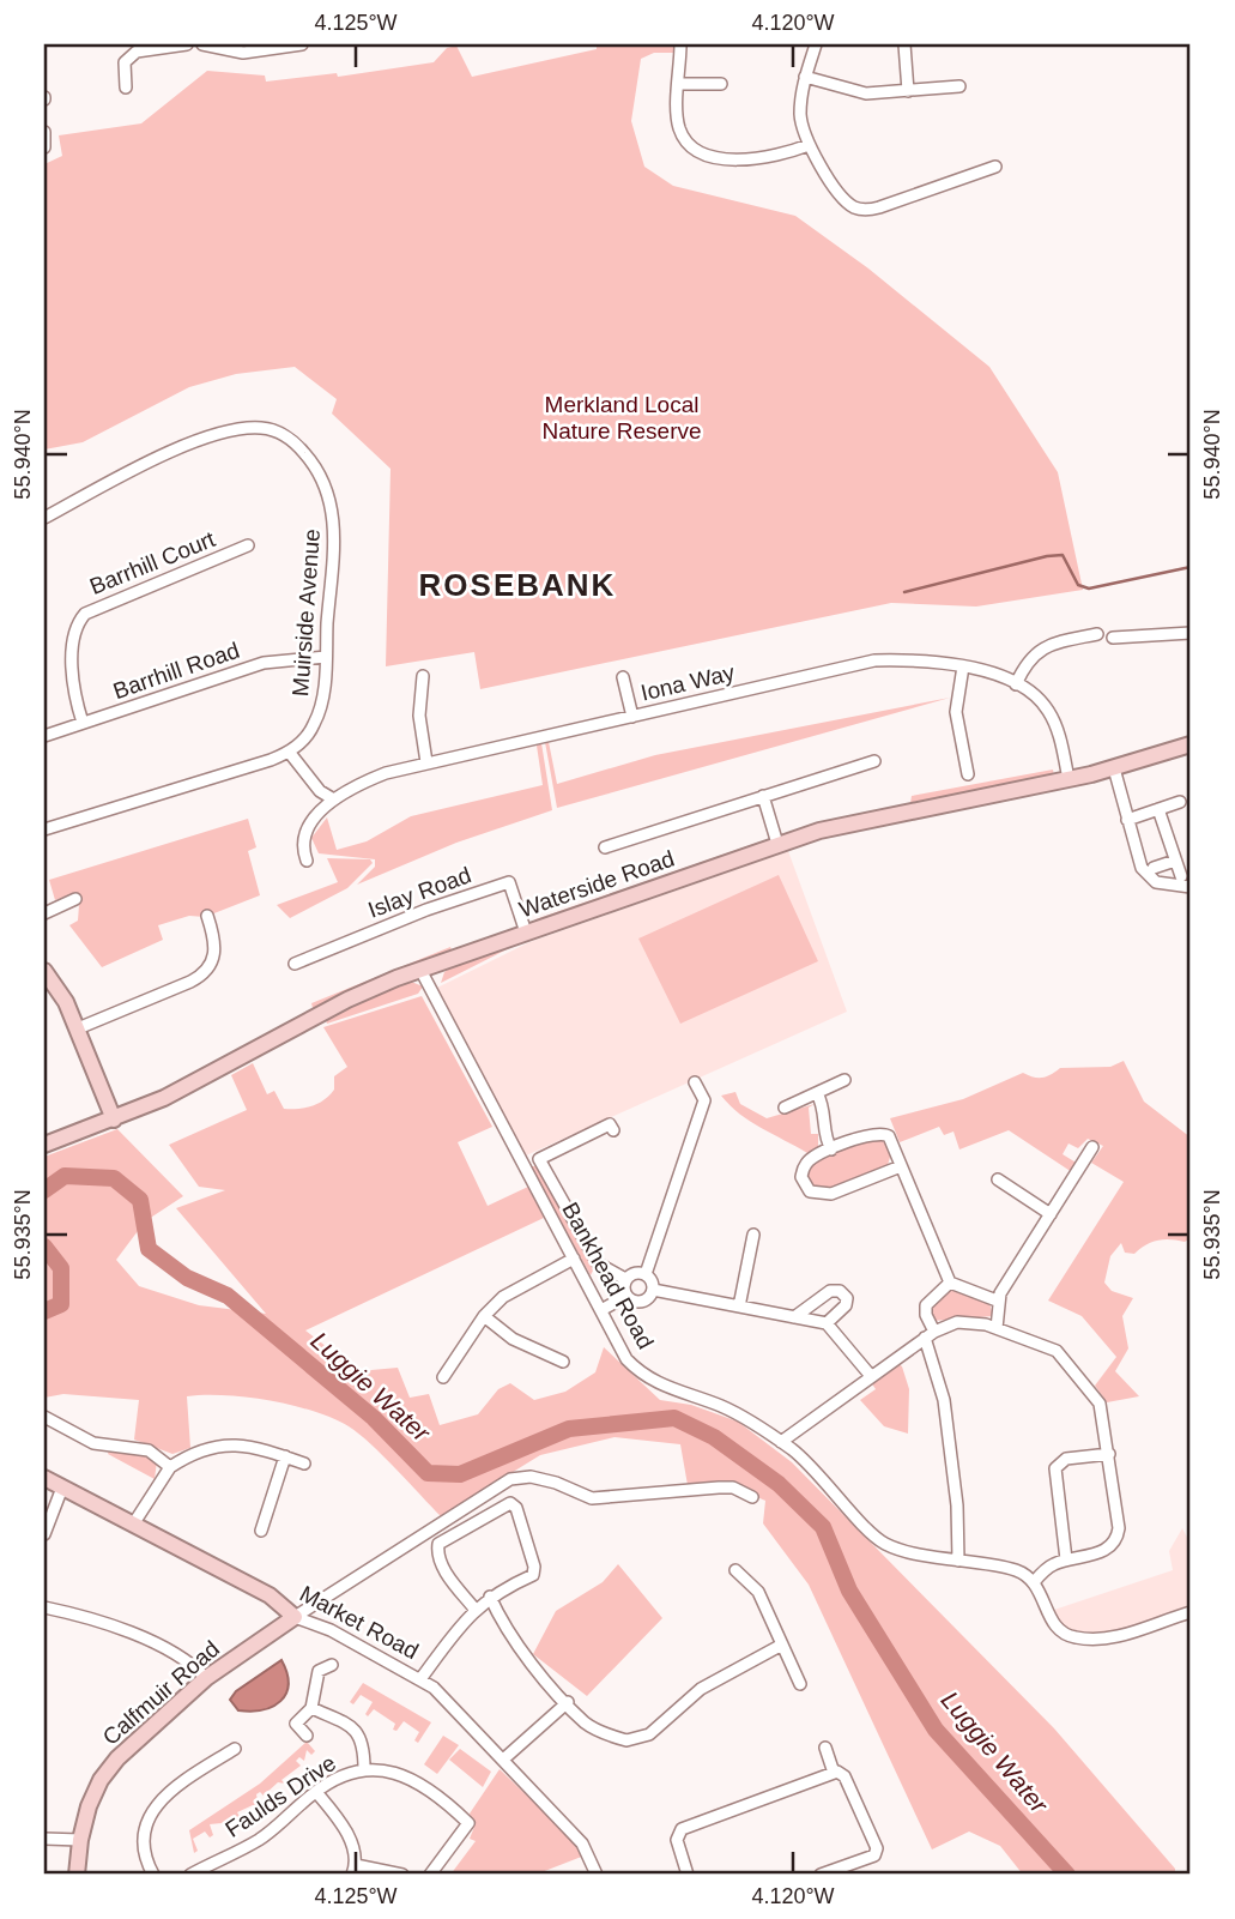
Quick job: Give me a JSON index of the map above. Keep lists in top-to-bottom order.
{
  "streets": {
    "main road": ["Waterside Road", "Market Road", "Calfmuir Road"],
    "street": [
      "Barrhill Court",
      "Muirside Avenue",
      "Barrhill Road",
      "Iona Way",
      "Islay Road",
      "Bankhead Road",
      "Faulds Drive"
    ]
  },
  "crossings": [
    ["Barrhill Court", "Barrhill Road"],
    ["Muirside Avenue", "Barrhill Road"],
    ["Iona Way", "Waterside Road"],
    ["Waterside Road", "Islay Road"],
    ["Waterside Road", "Bankhead Road"],
    ["Market Road", "Calfmuir Road"]
  ],
  "districts": ["ROSEBANK"],
  "water": ["Luggie Water"],
  "parks": ["Merkland Local Nature Reserve"],
  "coordinates": [
    "4.125°W",
    "4.120°W",
    "55.940°N",
    "55.935°N"
  ]
}
